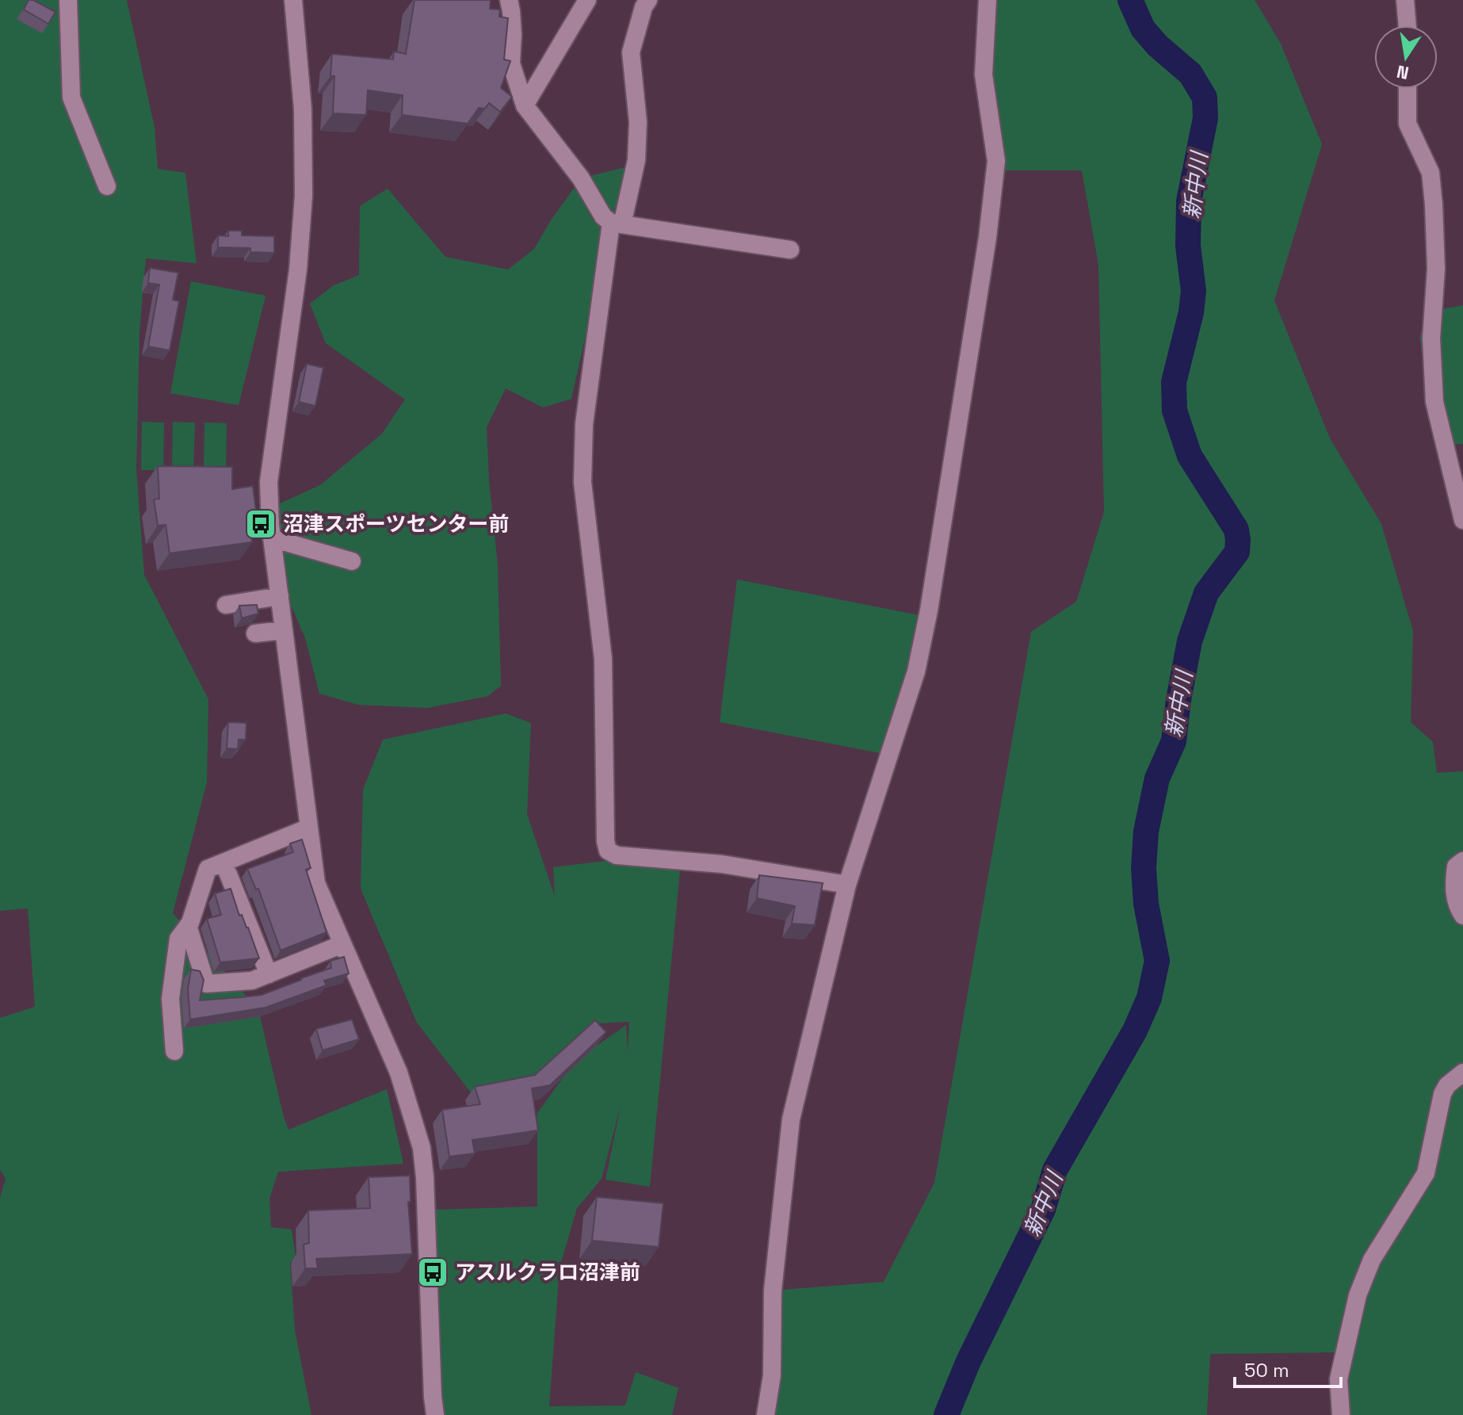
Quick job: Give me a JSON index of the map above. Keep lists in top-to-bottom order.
{
  "water": ["新中川"],
  "places": {
    "bus stop": ["沼津スポーツセンター前", "アスルクラロ沼津前"]
  },
  "scale_bar": "50 m",
  "north": "bottom"
}
